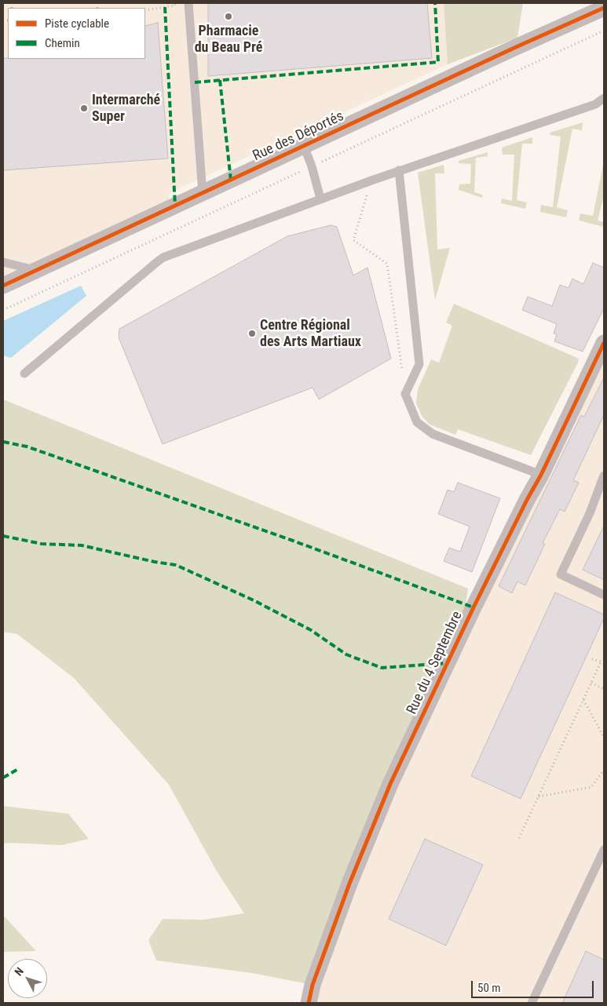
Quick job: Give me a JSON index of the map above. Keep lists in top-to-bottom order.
{
  "streets": {
    "street": ["Rue des Déportés", "Rue du 4 Septembre"]
  },
  "places": ["Pharmacie du Beau Pré", "Intermarché Super", "Centre Régional des Arts Martiaux"],
  "legend": ["Piste cyclable", "Chemin"],
  "scale_bar": "50 m",
  "north": "top left"
}
